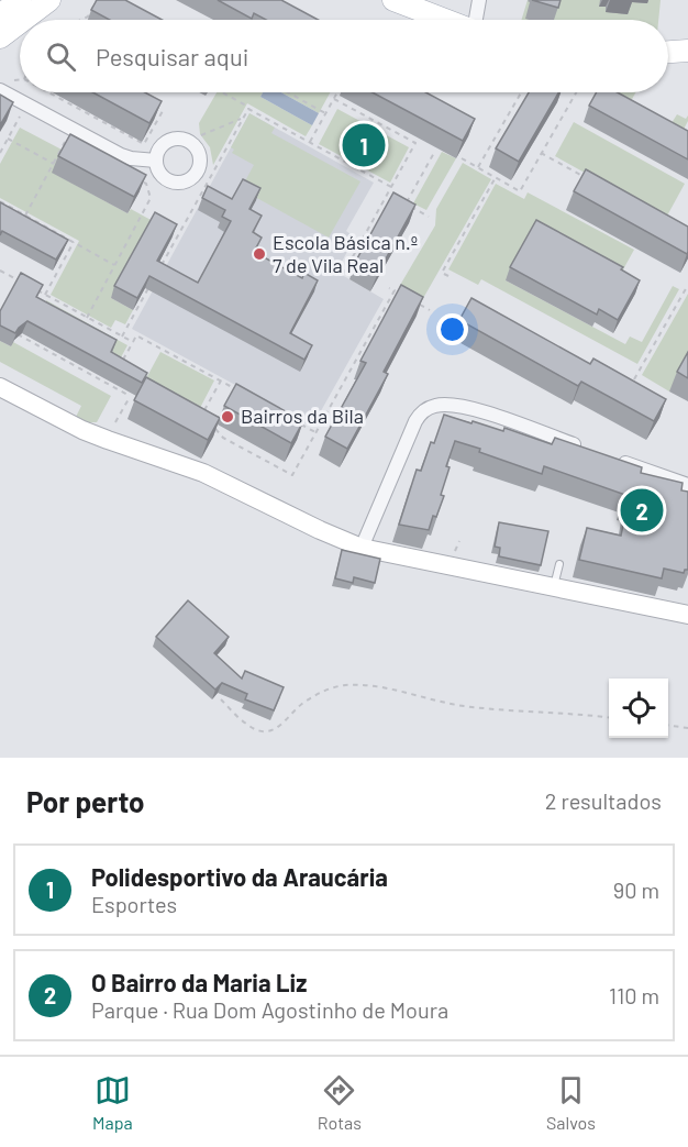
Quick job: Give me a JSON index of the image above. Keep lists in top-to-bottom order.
{
  "places": ["Escola Básica n.º 7 de Vila Real", "Bairros da Bila"],
  "page": {
    "search": "Pesquisar aqui",
    "pins": ["1", "2"],
    "heading": ["Por perto", "2 resultados"],
    "list": [
      {
        "mark": "1",
        "name": "Polidesportivo da Araucária",
        "note": "Esportes",
        "value": "90 m"
      },
      {
        "mark": "2",
        "name": "O Bairro da Maria Liz",
        "note": "Parque · Rua Dom Agostinho de Moura",
        "value": "110 m"
      }
    ],
    "nav": ["Mapa", "Rotas", "Salvos"]
  }
}
